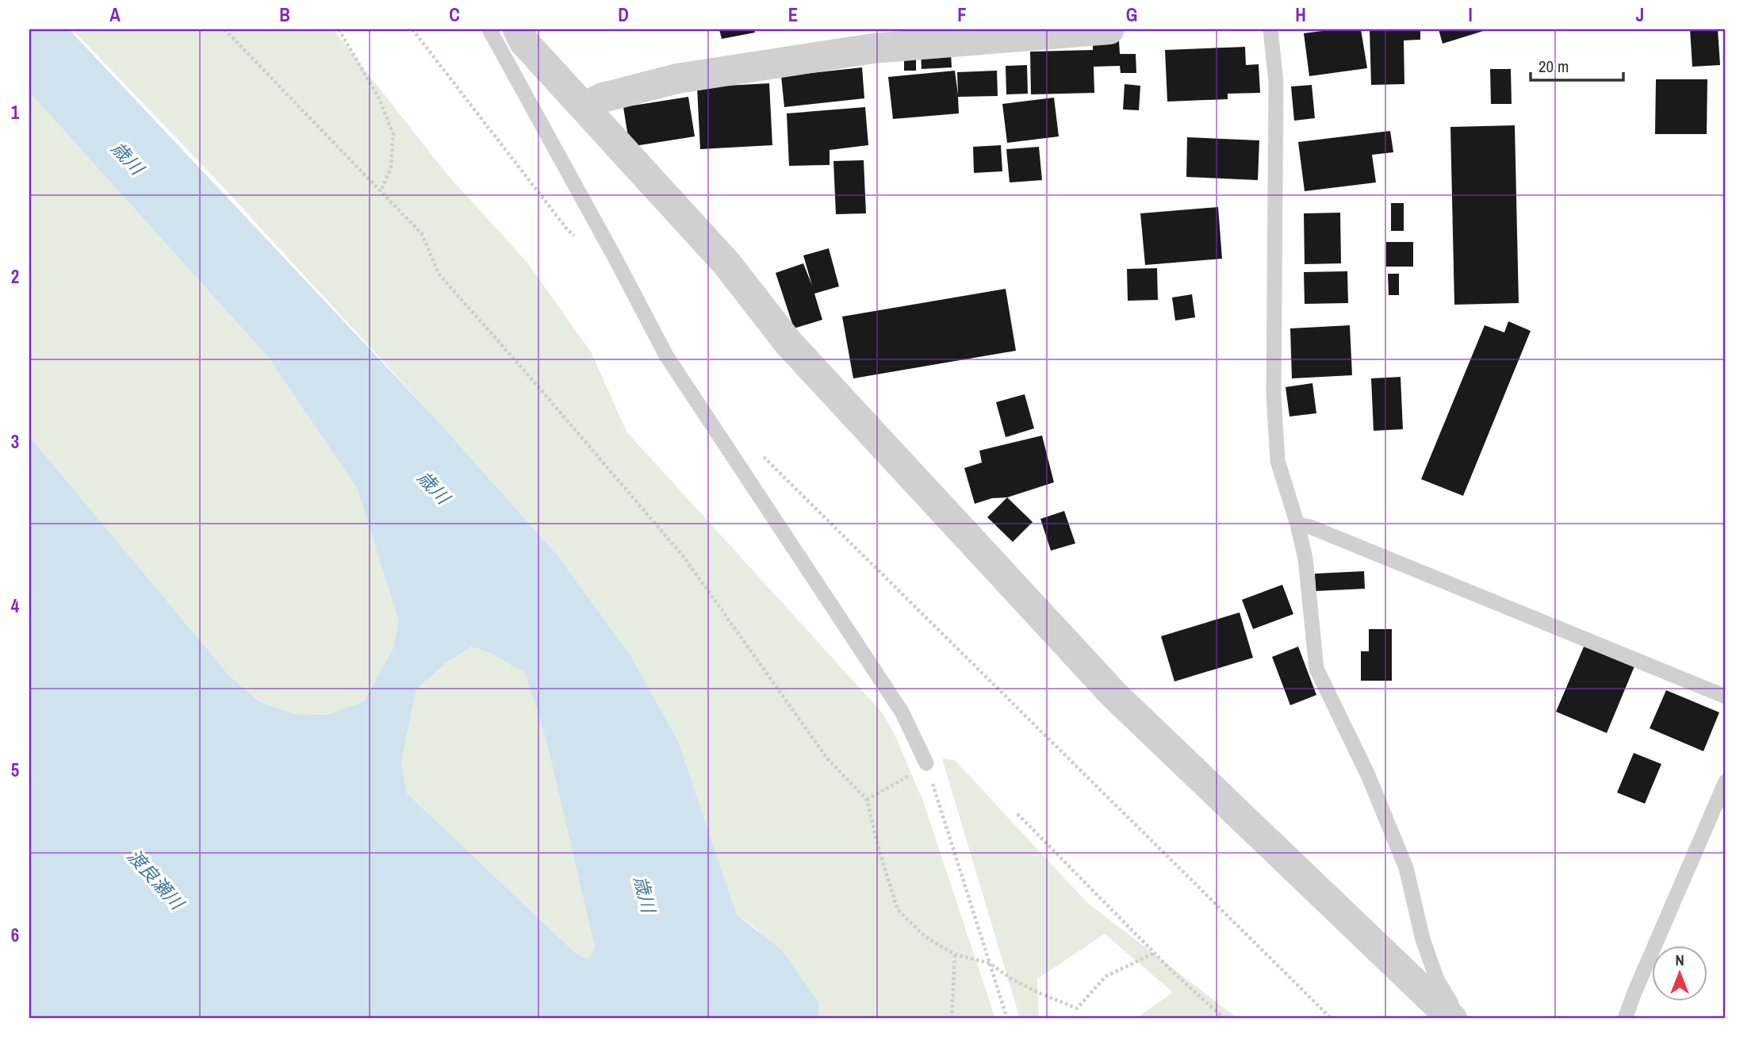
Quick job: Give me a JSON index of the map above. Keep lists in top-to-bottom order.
{
  "water": ["歳川", "渡良瀬川"],
  "scale_bar": "20 m",
  "north": "top",
  "grid": {
    "columns": [
      "A",
      "B",
      "C",
      "D",
      "E",
      "F",
      "G",
      "H",
      "I",
      "J"
    ],
    "rows": [
      "1",
      "2",
      "3",
      "4",
      "5",
      "6"
    ]
  }
}
